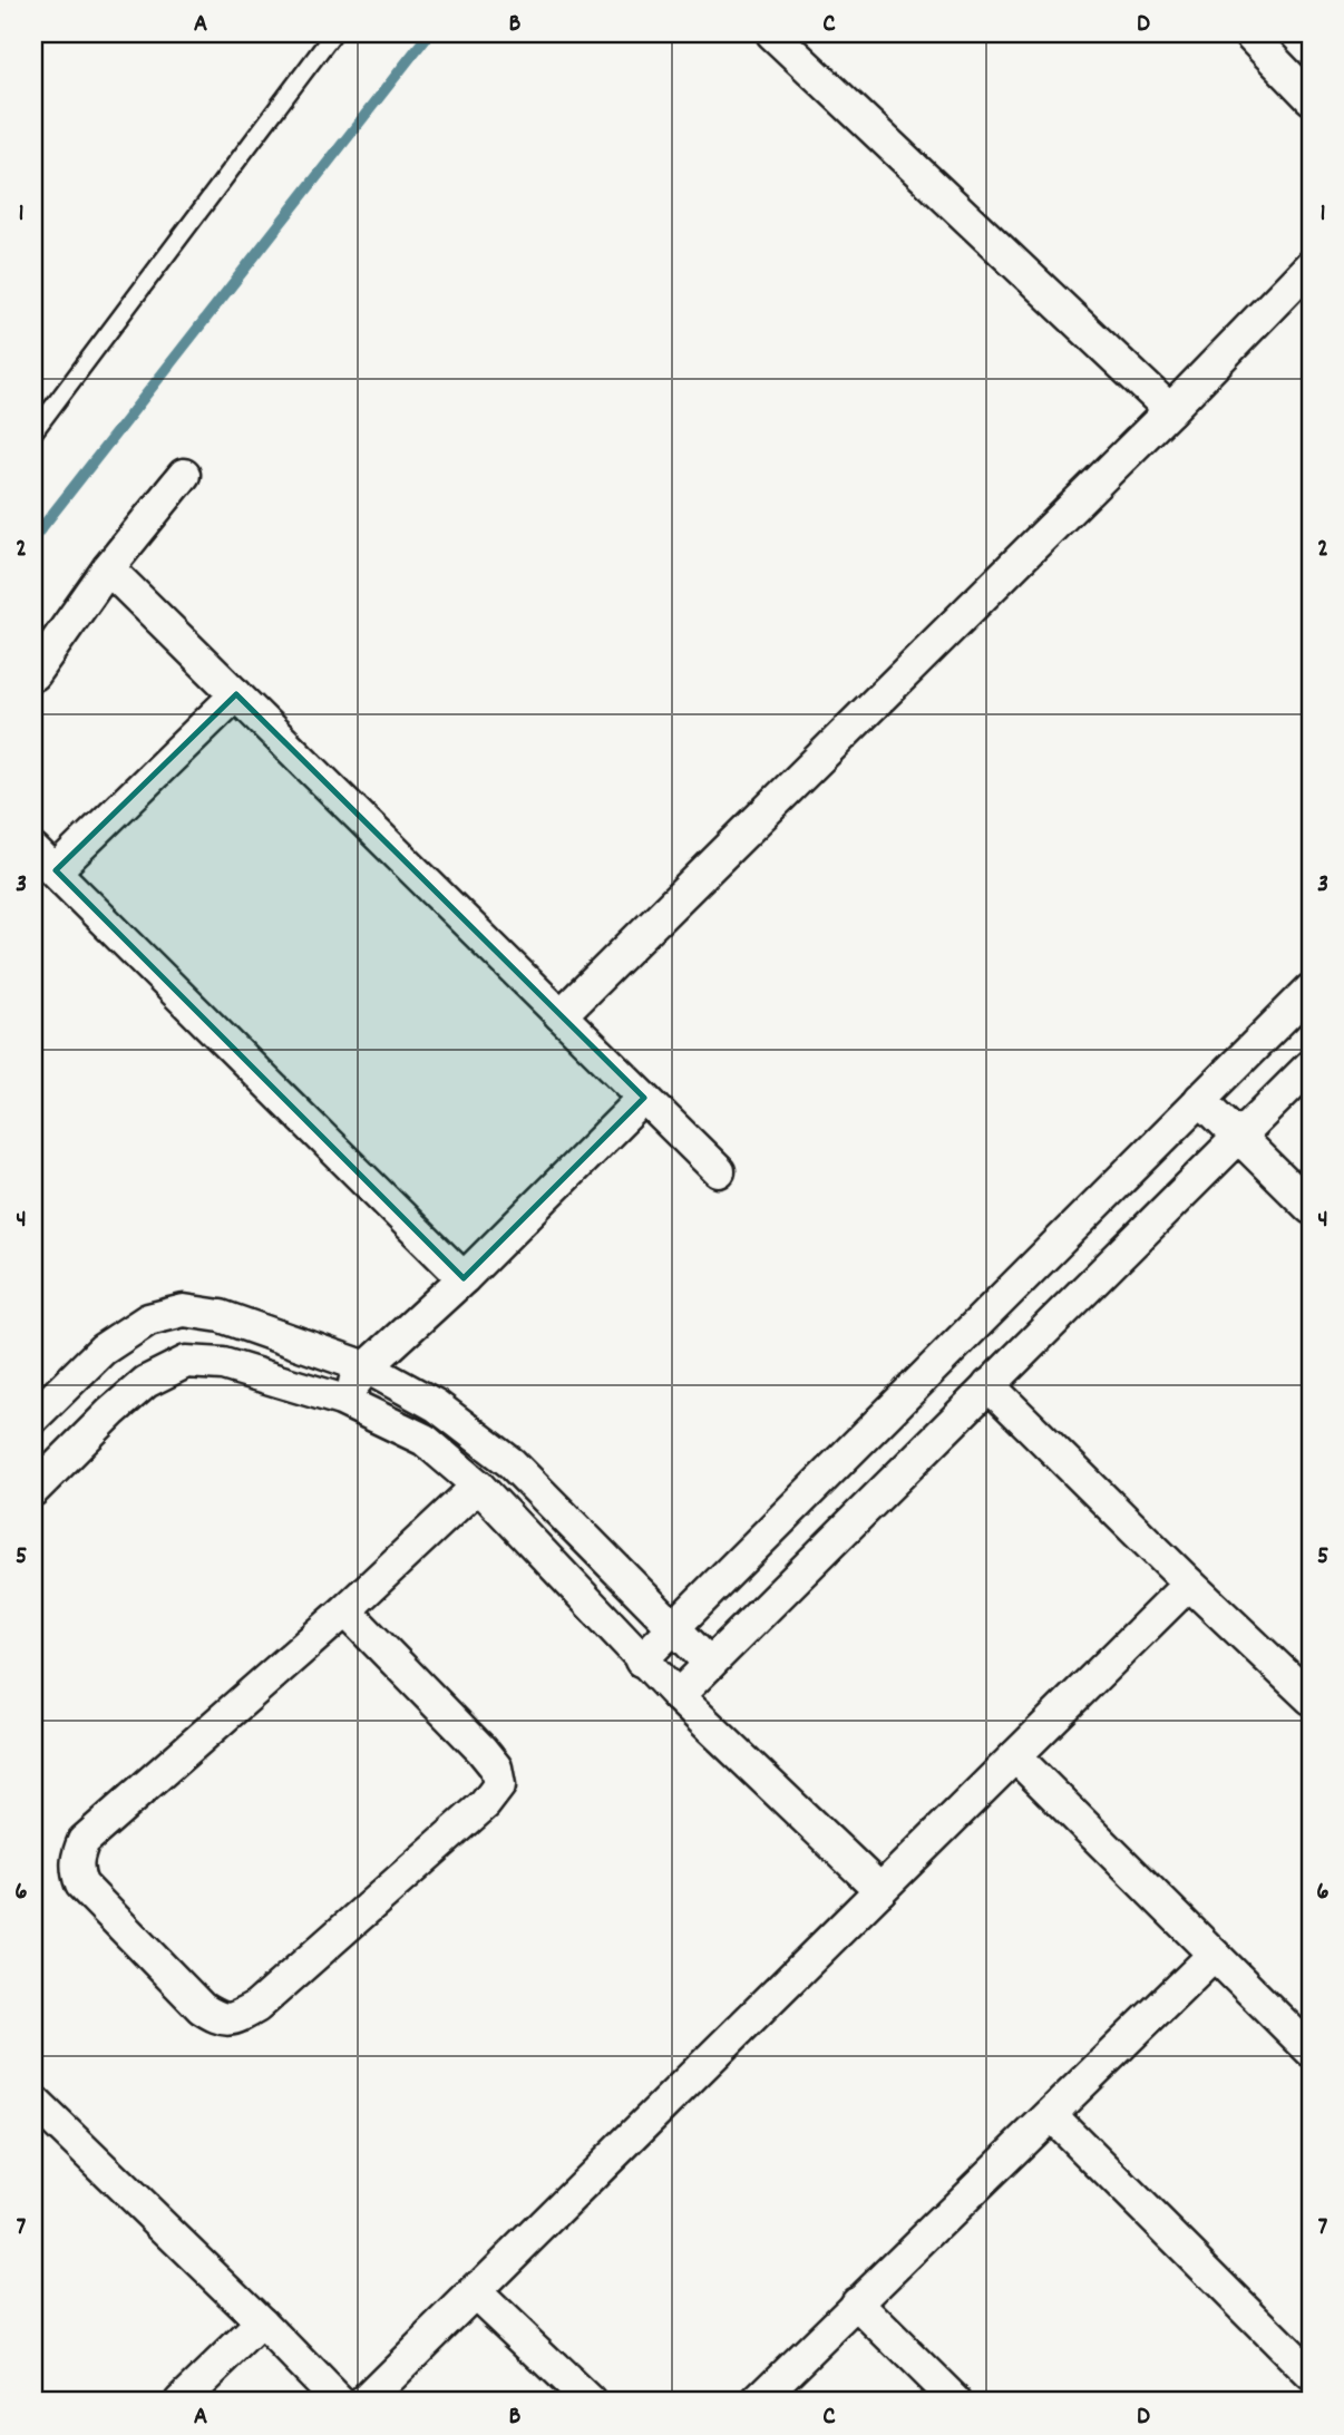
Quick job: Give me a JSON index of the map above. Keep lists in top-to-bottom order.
{
  "grid": {
    "columns": [
      "A",
      "B",
      "C",
      "D"
    ],
    "rows": [
      "1",
      "2",
      "3",
      "4",
      "5",
      "6",
      "7"
    ]
  }
}
